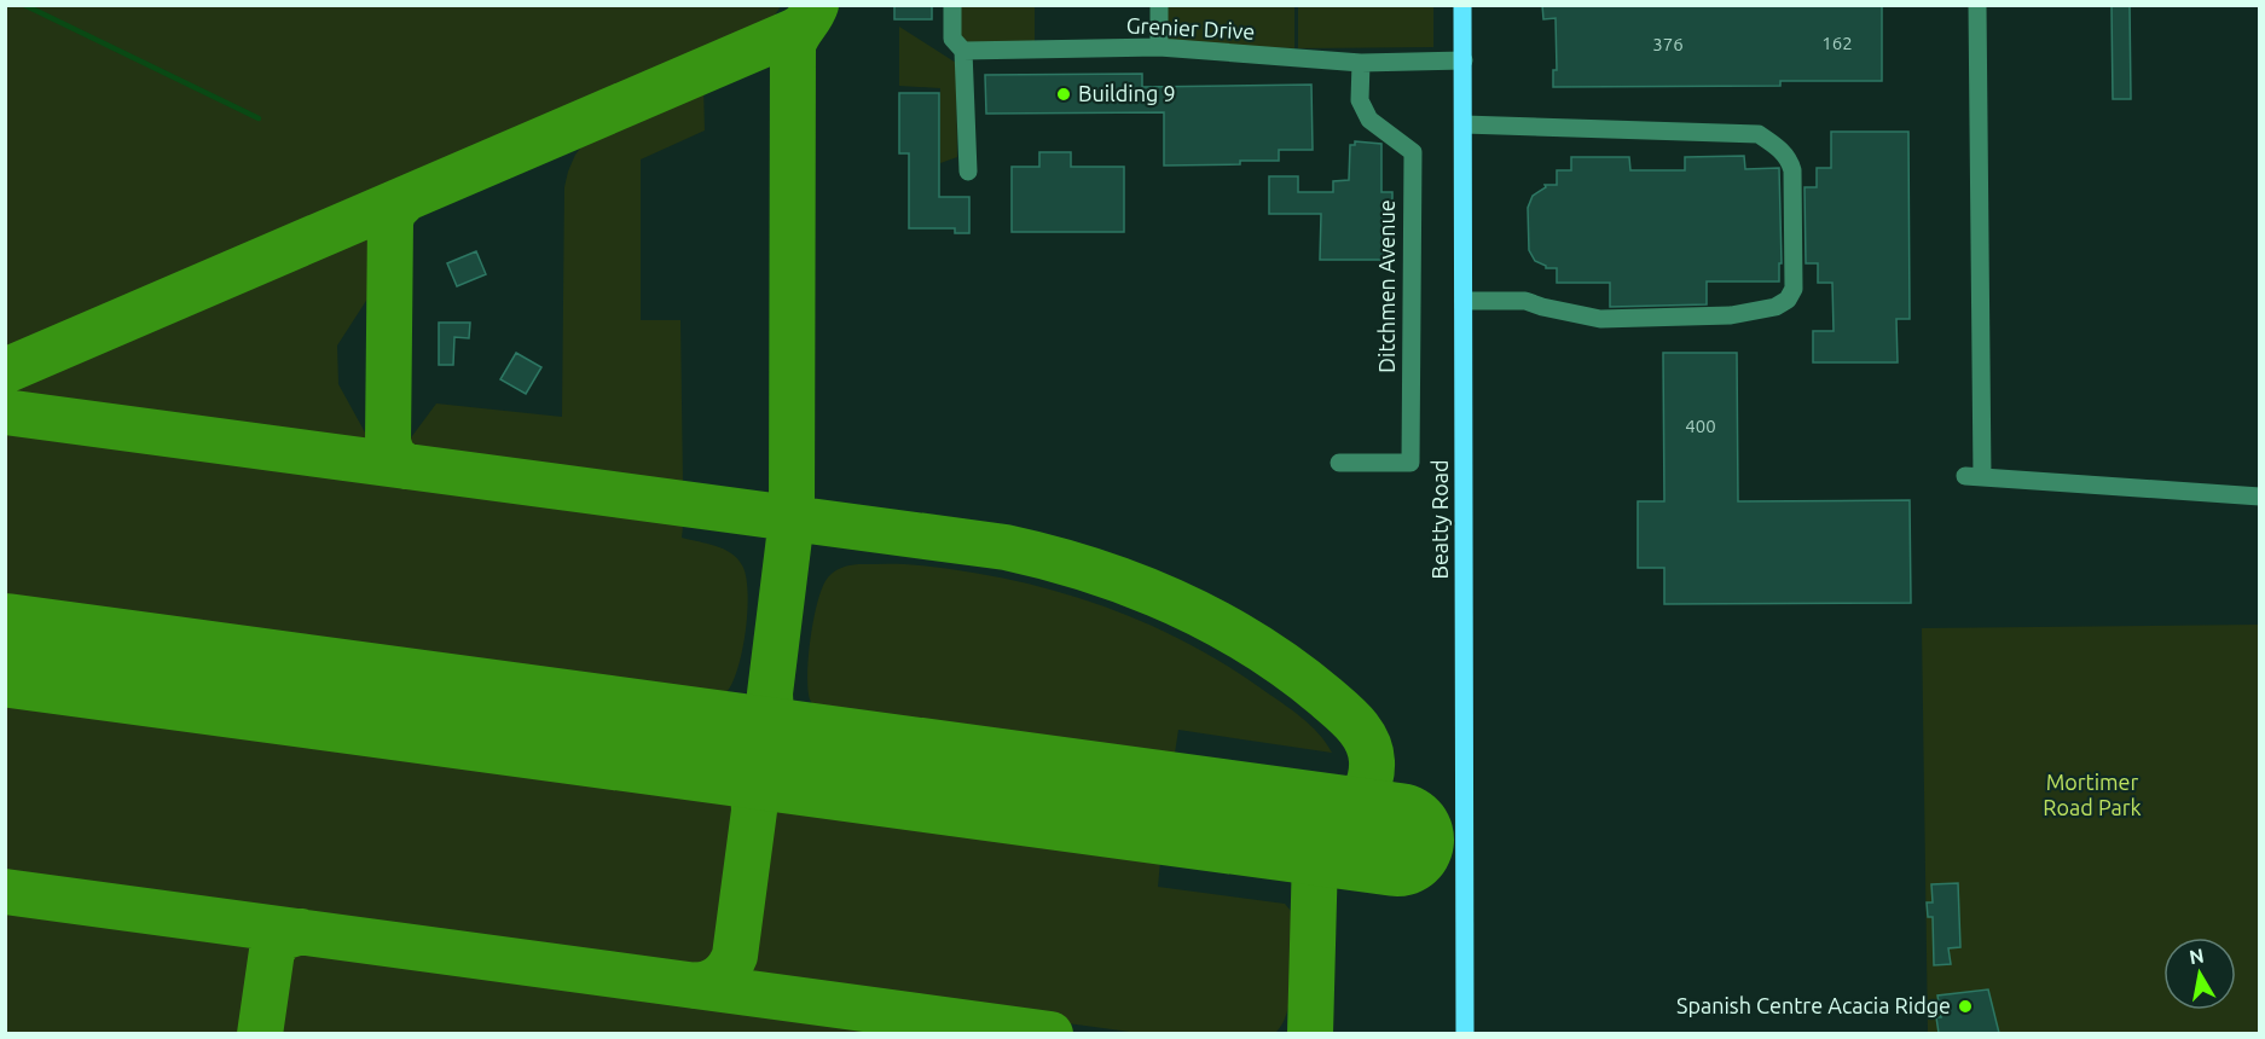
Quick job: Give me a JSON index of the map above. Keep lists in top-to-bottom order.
{
  "streets": {
    "main road": ["Beatty Road"],
    "lane": ["Grenier Drive", "Ditchmen Avenue"]
  },
  "crossings": [
    ["Grenier Drive", "Ditchmen Avenue"],
    ["Grenier Drive", "Beatty Road"]
  ],
  "parks": ["Mortimer Road Park"],
  "places": ["Building 9", "Spanish Centre Acacia Ridge"],
  "house_numbers": ["162", "376", "400"],
  "north": "top"
}
